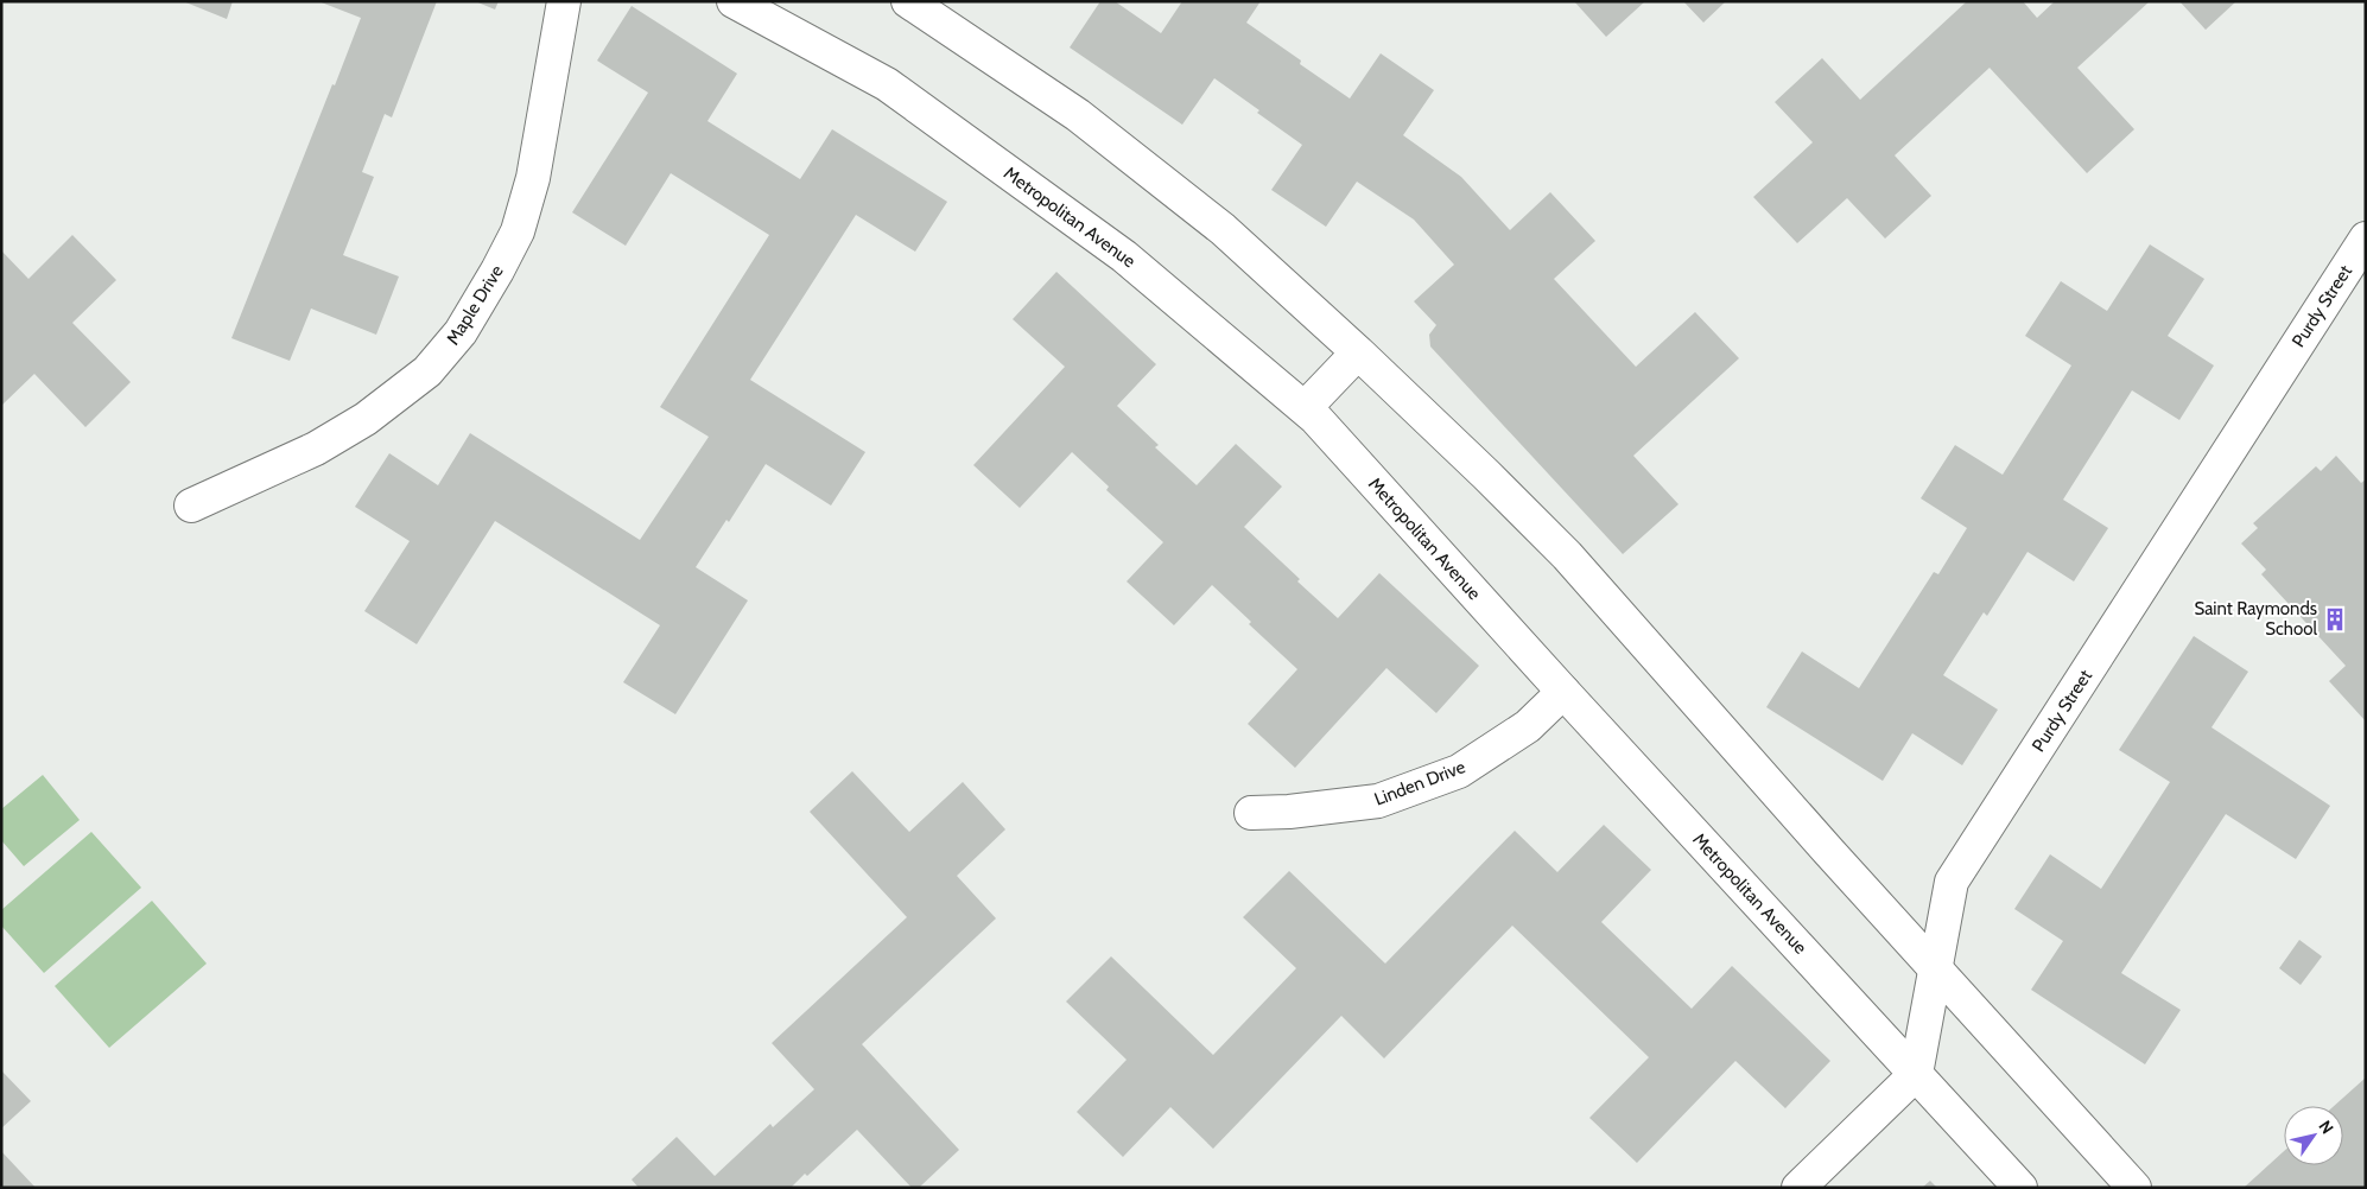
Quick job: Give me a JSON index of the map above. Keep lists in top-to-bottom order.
{
  "streets": {
    "street": [
      "Metropolitan Avenue",
      "Maple Drive",
      "Purdy Street",
      "Linden Drive"
    ]
  },
  "crossings": [
    ["Metropolitan Avenue", "Purdy Street"],
    ["Metropolitan Avenue", "Linden Drive"]
  ],
  "places": {
    "building": ["Saint Raymonds School"]
  },
  "north": "top right"
}
